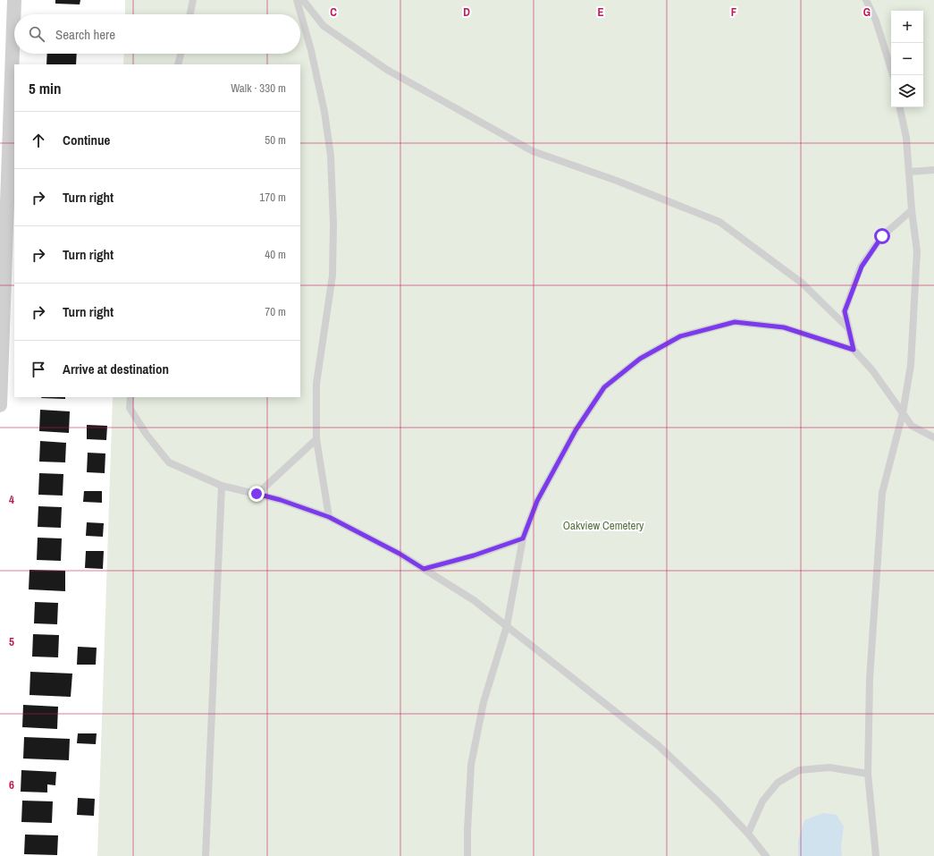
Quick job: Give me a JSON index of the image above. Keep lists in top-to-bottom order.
{
  "parks": ["Oakview Cemetery"],
  "page": {
    "map_buttons": ["+", "−"],
    "search": "Search here",
    "heading": ["5 min", "Walk · 330 m"],
    "list": [
      ["Continue", "50 m"],
      ["Turn right", "170 m"],
      ["Turn right", "40 m"],
      ["Turn right", "70 m"],
      "Arrive at destination"
    ]
  },
  "grid": {
    "columns": [
      "C",
      "D",
      "E",
      "F",
      "G"
    ],
    "rows": ["4", "5", "6"]
  }
}
